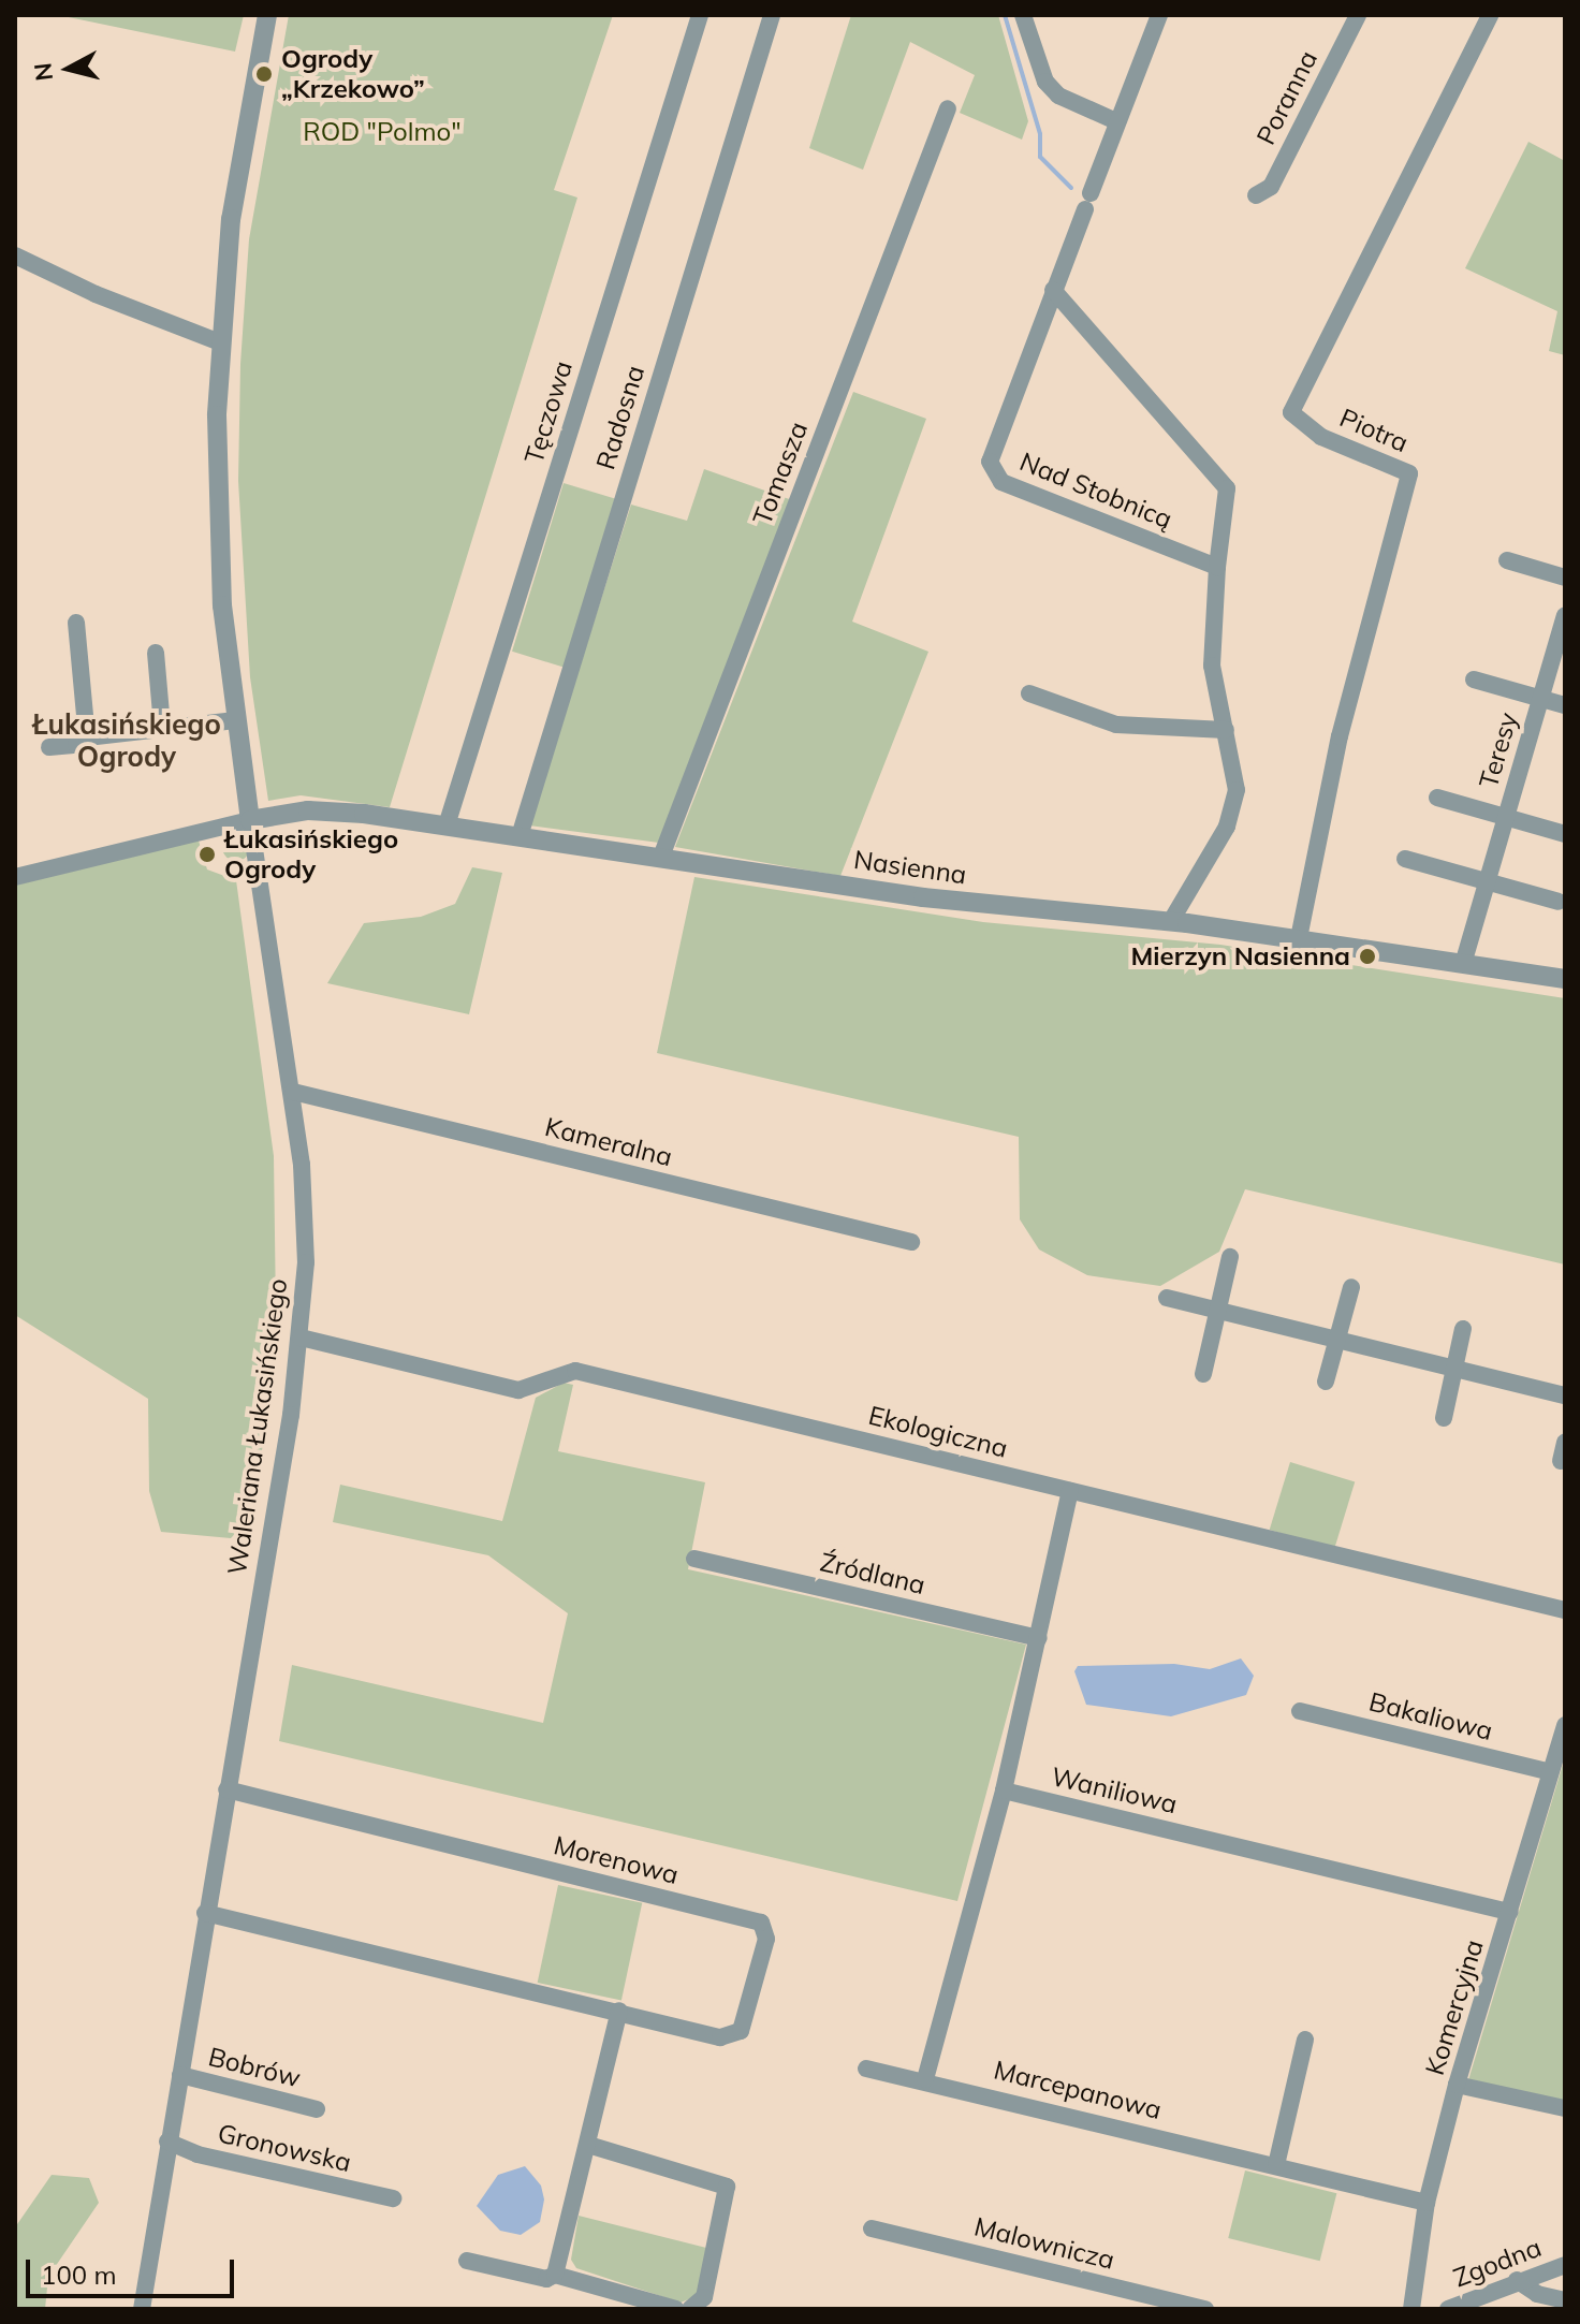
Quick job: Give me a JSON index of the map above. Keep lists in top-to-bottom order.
{
  "streets": {
    "street": [
      "Poranna",
      "Tęczowa",
      "Radosna",
      "Piotra",
      "Tomasza",
      "Nad Stobnicą",
      "Teresy",
      "Nasienna",
      "Kameralna",
      "Waleriana Łukasińskiego",
      "Ekologiczna",
      "Źródlana",
      "Bakaliowa",
      "Waniliowa",
      "Morenowa",
      "Komercyjna",
      "Bobrów",
      "Marcepanowa",
      "Gronowska",
      "Malownicza",
      "Zgodna"
    ]
  },
  "crossings": [
    ["Tęczowa", "Nasienna"],
    ["Radosna", "Nasienna"],
    ["Piotra", "Nasienna"],
    ["Tomasza", "Nasienna"],
    ["Teresy", "Nasienna"],
    ["Nasienna", "Waleriana Łukasińskiego"],
    ["Kameralna", "Waleriana Łukasińskiego"],
    ["Waleriana Łukasińskiego", "Ekologiczna"],
    ["Waleriana Łukasińskiego", "Morenowa"],
    ["Waleriana Łukasińskiego", "Bobrów"],
    ["Waleriana Łukasińskiego", "Gronowska"],
    ["Bakaliowa", "Komercyjna"],
    ["Waniliowa", "Komercyjna"],
    ["Komercyjna", "Marcepanowa"]
  ],
  "districts": ["Łukasińskiego Ogrody"],
  "parks": ["ROD \"Polmo\""],
  "places": ["Ogrody „Krzekowo”", "Łukasińskiego Ogrody", "Mierzyn Nasienna"],
  "scale_bar": "100 m",
  "north": "left"
}
